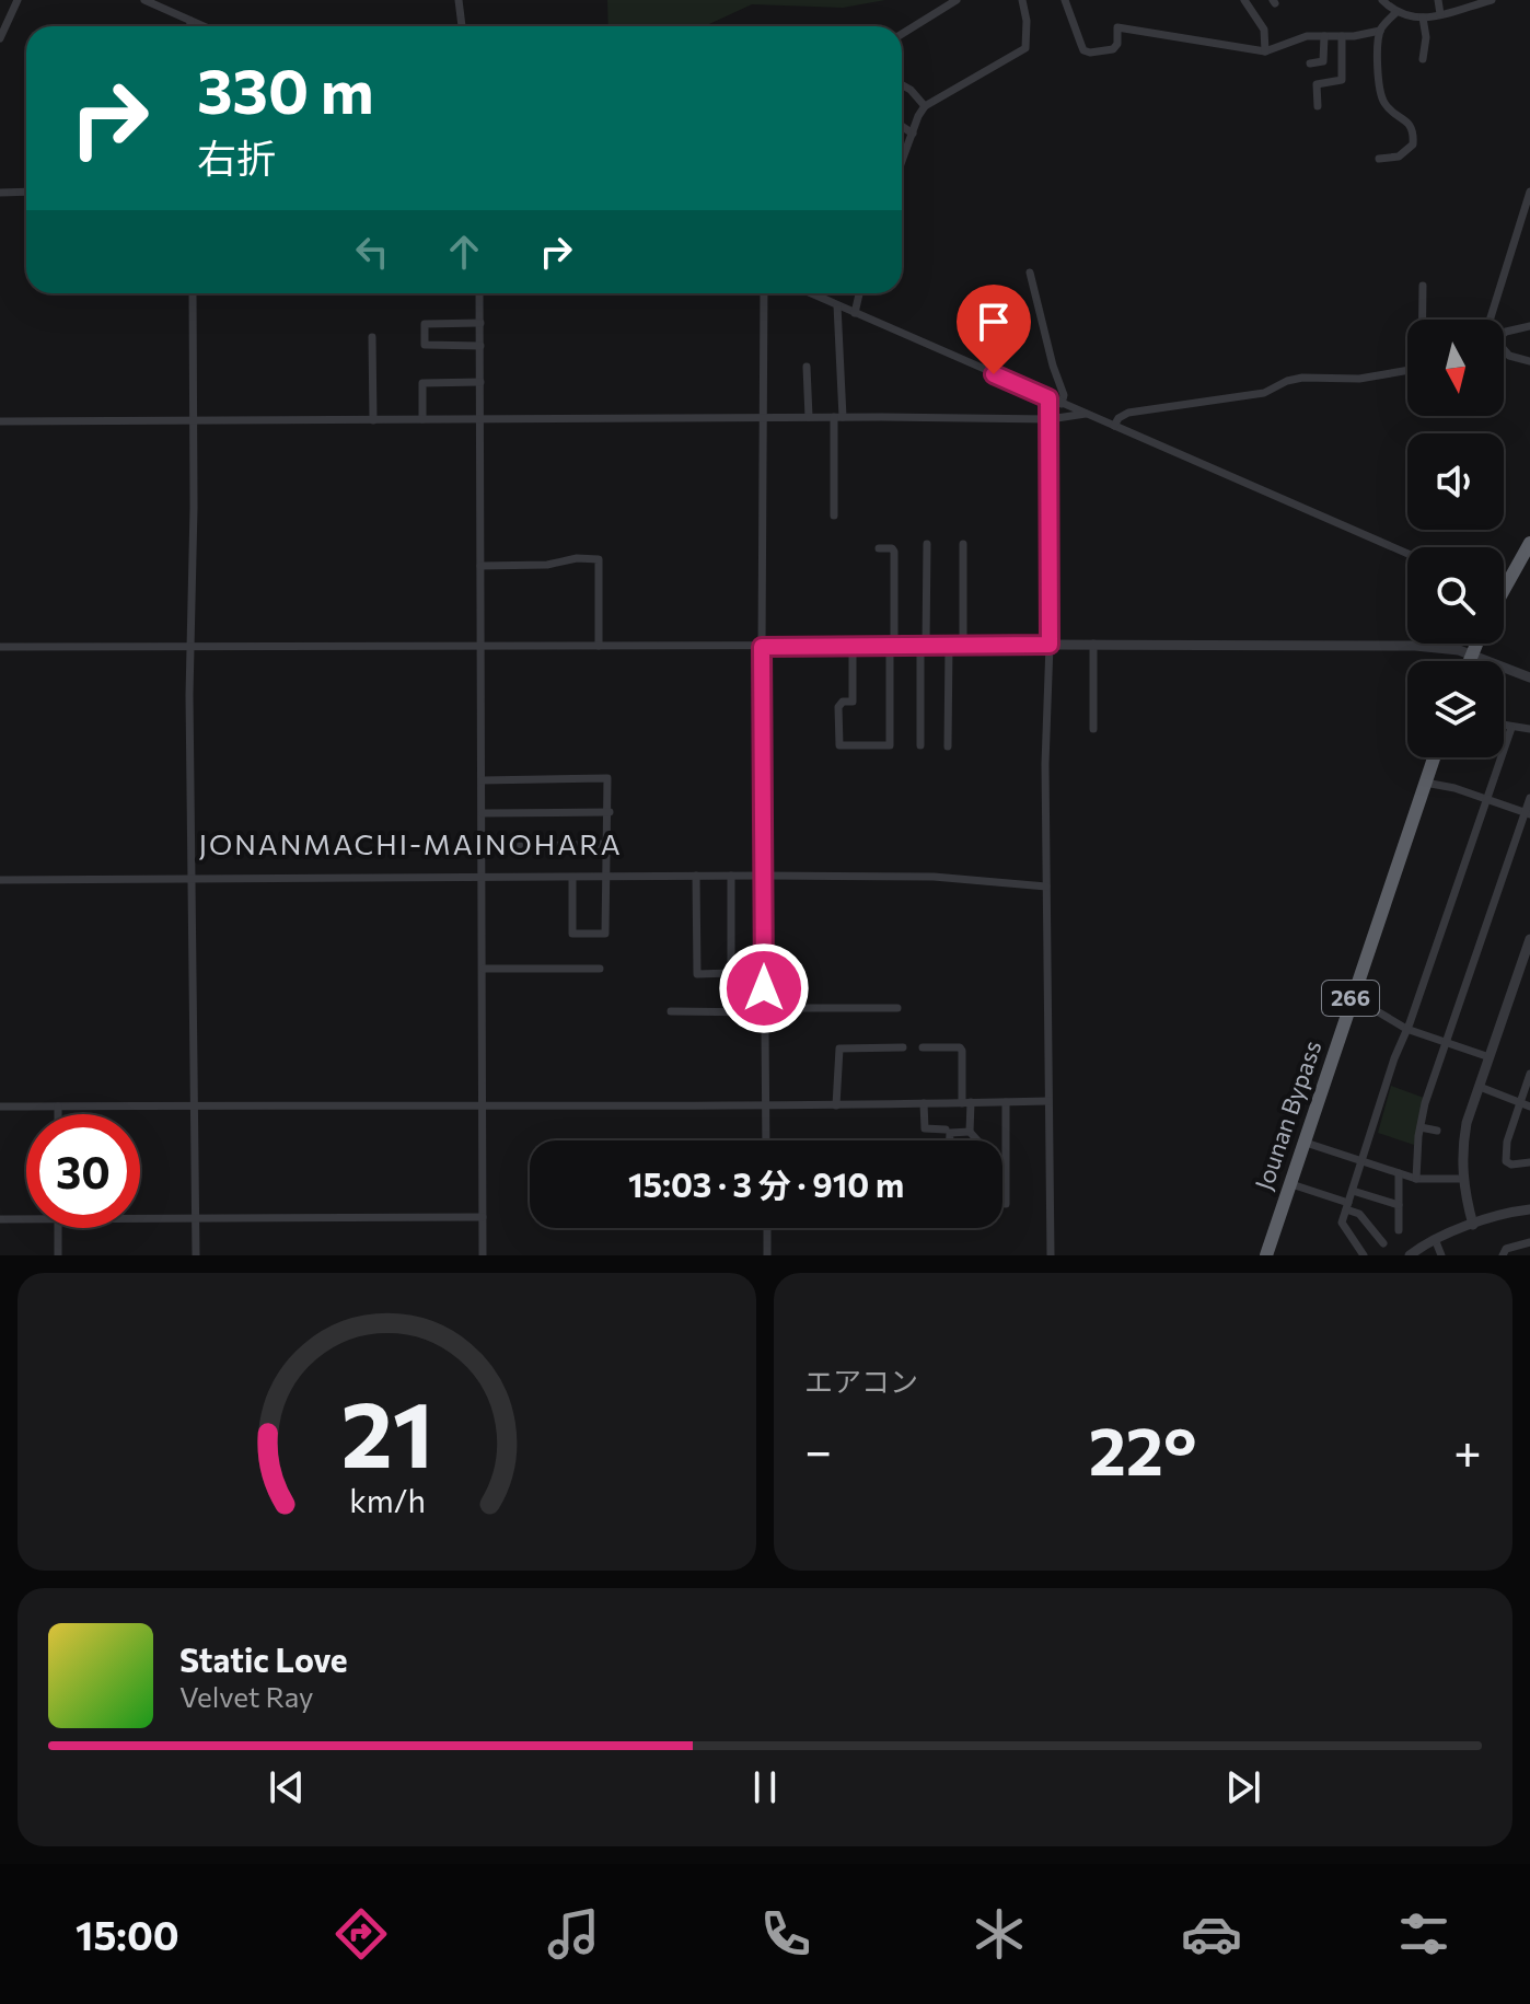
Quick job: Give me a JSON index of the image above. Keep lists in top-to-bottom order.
{
  "streets": {
    "highway": ["266", "Jounan Bypass"]
  },
  "districts": ["JONANMACHI-MAINOHARA"],
  "north": "bottom",
  "page": {
    "turn": ["330 m", "右折"],
    "limit": "30",
    "trip": "15:03 · 3 分 · 910 m",
    "tile": "エアコン",
    "heat": ["−", "22°", "+"],
    "song": ["Static Love", "Velvet Ray"],
    "tabs": "15:00",
    "gauge": ["21", "km/h"]
  }
}
